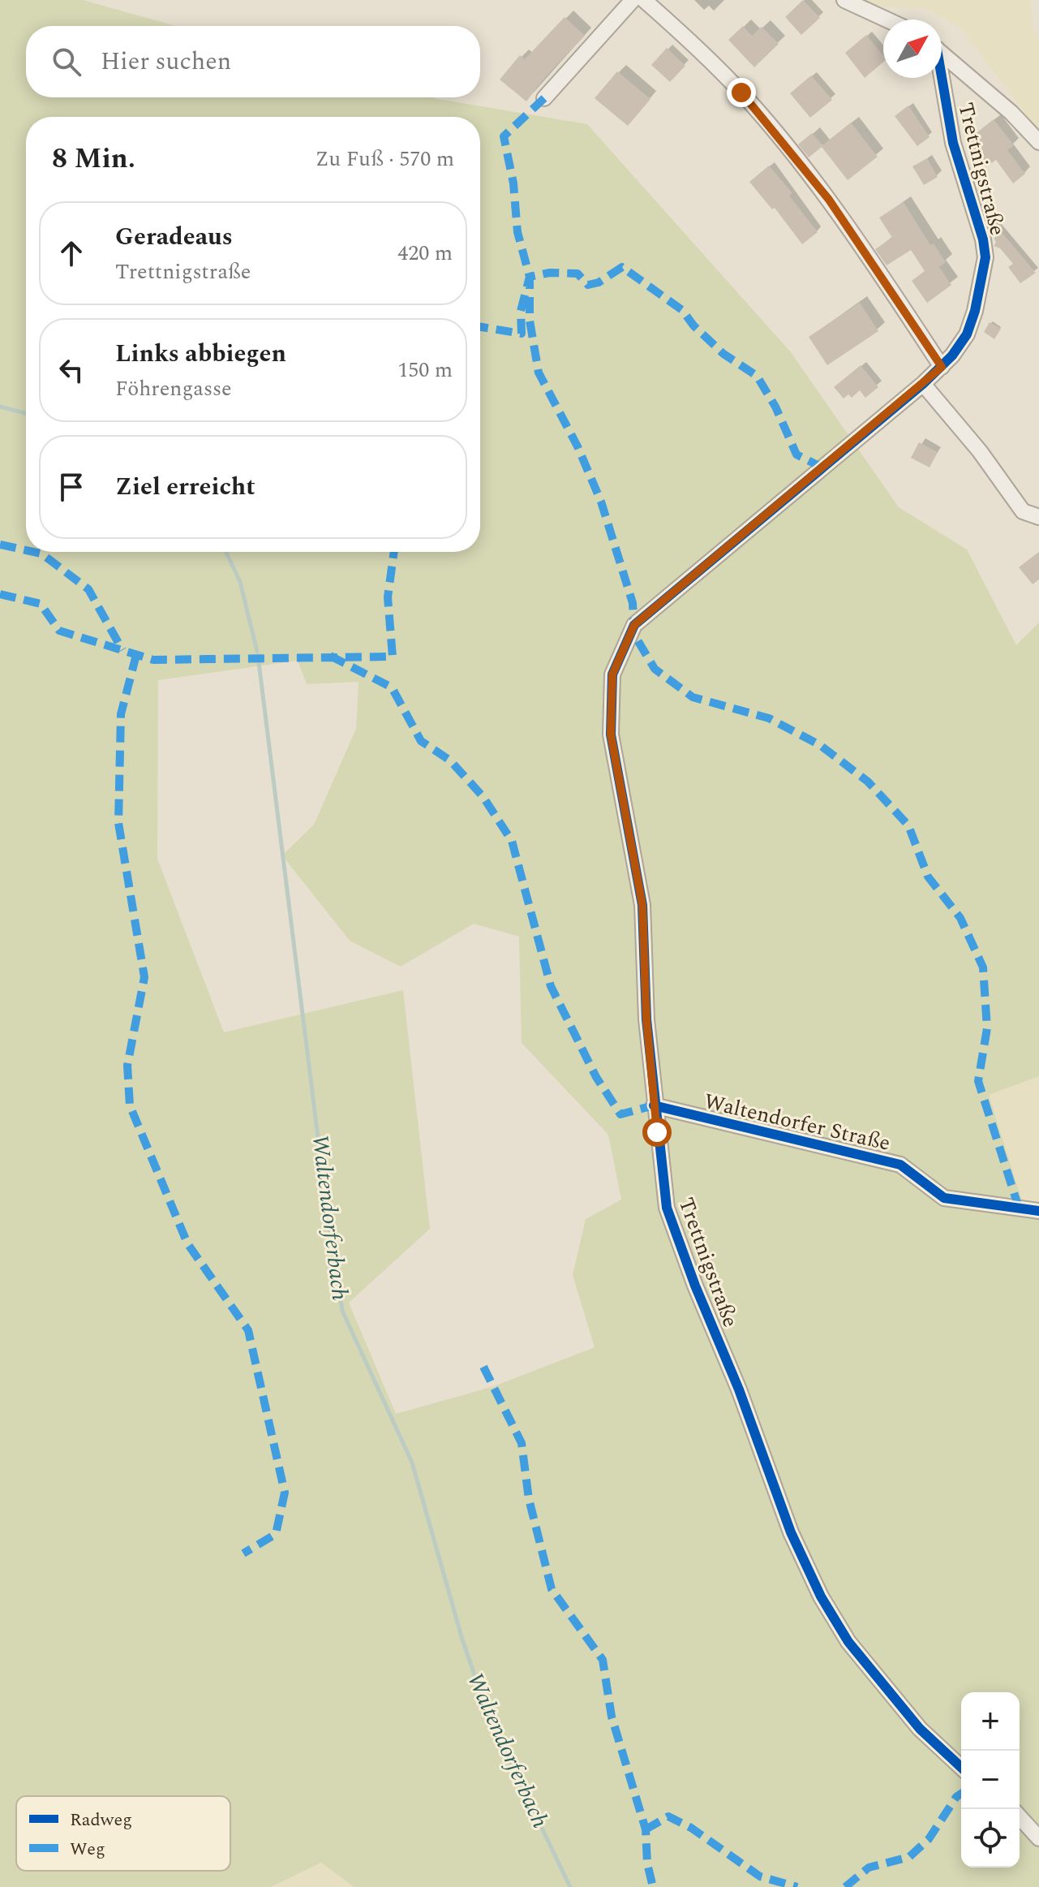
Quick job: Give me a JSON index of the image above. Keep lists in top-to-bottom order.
{
  "streets": {
    "street": ["Trettnigstraße", "Waltendorfer Straße"]
  },
  "crossings": [
    ["Trettnigstraße", "Waltendorfer Straße"]
  ],
  "water": ["Waltendorferbach"],
  "legend": ["Radweg", "Weg"],
  "north": "top right",
  "page": {
    "search": "Hier suchen",
    "heading": ["8 Min.", "Zu Fuß · 570 m"],
    "list": [
      ["Geradeaus", "Trettnigstraße", "420 m"],
      ["Links abbiegen", "Föhrengasse", "150 m"],
      "Ziel erreicht"
    ],
    "map_buttons": ["+", "−"]
  }
}
